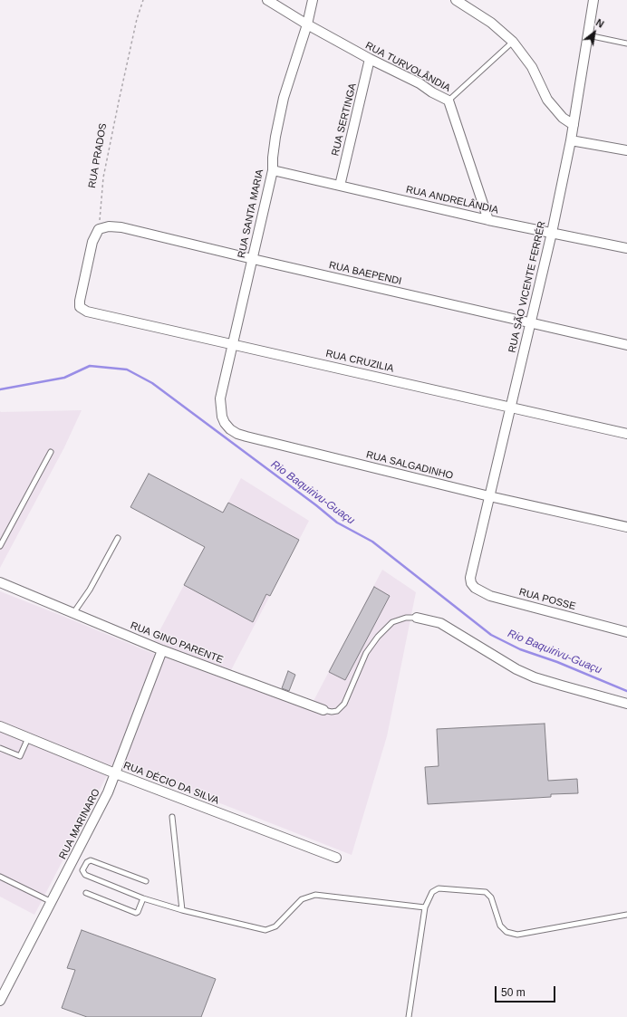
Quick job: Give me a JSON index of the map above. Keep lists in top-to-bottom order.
{
  "streets": {
    "street": [
      "RUA TURVOLÂNDIA",
      "RUA SERTINGA",
      "RUA ANDRELÂNDIA",
      "RUA SANTA MARIA",
      "RUA BAEPENDI",
      "RUA SÃO VICENTE FERRÉR",
      "RUA CRUZILIA",
      "RUA SALGADINHO",
      "RUA POSSE",
      "RUA GINO PARENTE",
      "RUA DÉCIO DA SILVA",
      "RUA MARINARO"
    ],
    "path": ["RUA PRADOS"]
  },
  "crossings": [
    ["RUA TURVOLÂNDIA", "RUA SERTINGA"],
    ["RUA TURVOLÂNDIA", "RUA ANDRELÂNDIA"],
    ["RUA TURVOLÂNDIA", "RUA SANTA MARIA"],
    ["RUA SERTINGA", "RUA ANDRELÂNDIA"],
    ["RUA PRADOS", "RUA BAEPENDI"],
    ["RUA PRADOS", "RUA CRUZILIA"],
    ["RUA ANDRELÂNDIA", "RUA SANTA MARIA"],
    ["RUA ANDRELÂNDIA", "RUA SÃO VICENTE FERRÉR"],
    ["RUA SANTA MARIA", "RUA BAEPENDI"],
    ["RUA SANTA MARIA", "RUA CRUZILIA"],
    ["RUA SANTA MARIA", "RUA SALGADINHO"],
    ["RUA BAEPENDI", "RUA SÃO VICENTE FERRÉR"],
    ["RUA BAEPENDI", "RUA CRUZILIA"],
    ["RUA SÃO VICENTE FERRÉR", "RUA CRUZILIA"],
    ["RUA SÃO VICENTE FERRÉR", "RUA SALGADINHO"],
    ["RUA SÃO VICENTE FERRÉR", "RUA POSSE"],
    ["RUA GINO PARENTE", "RUA MARINARO"],
    ["RUA DÉCIO DA SILVA", "RUA MARINARO"]
  ],
  "water": ["Rio Baquirivu-Guaçu"],
  "scale_bar": "50 m",
  "north": "top right"
}
